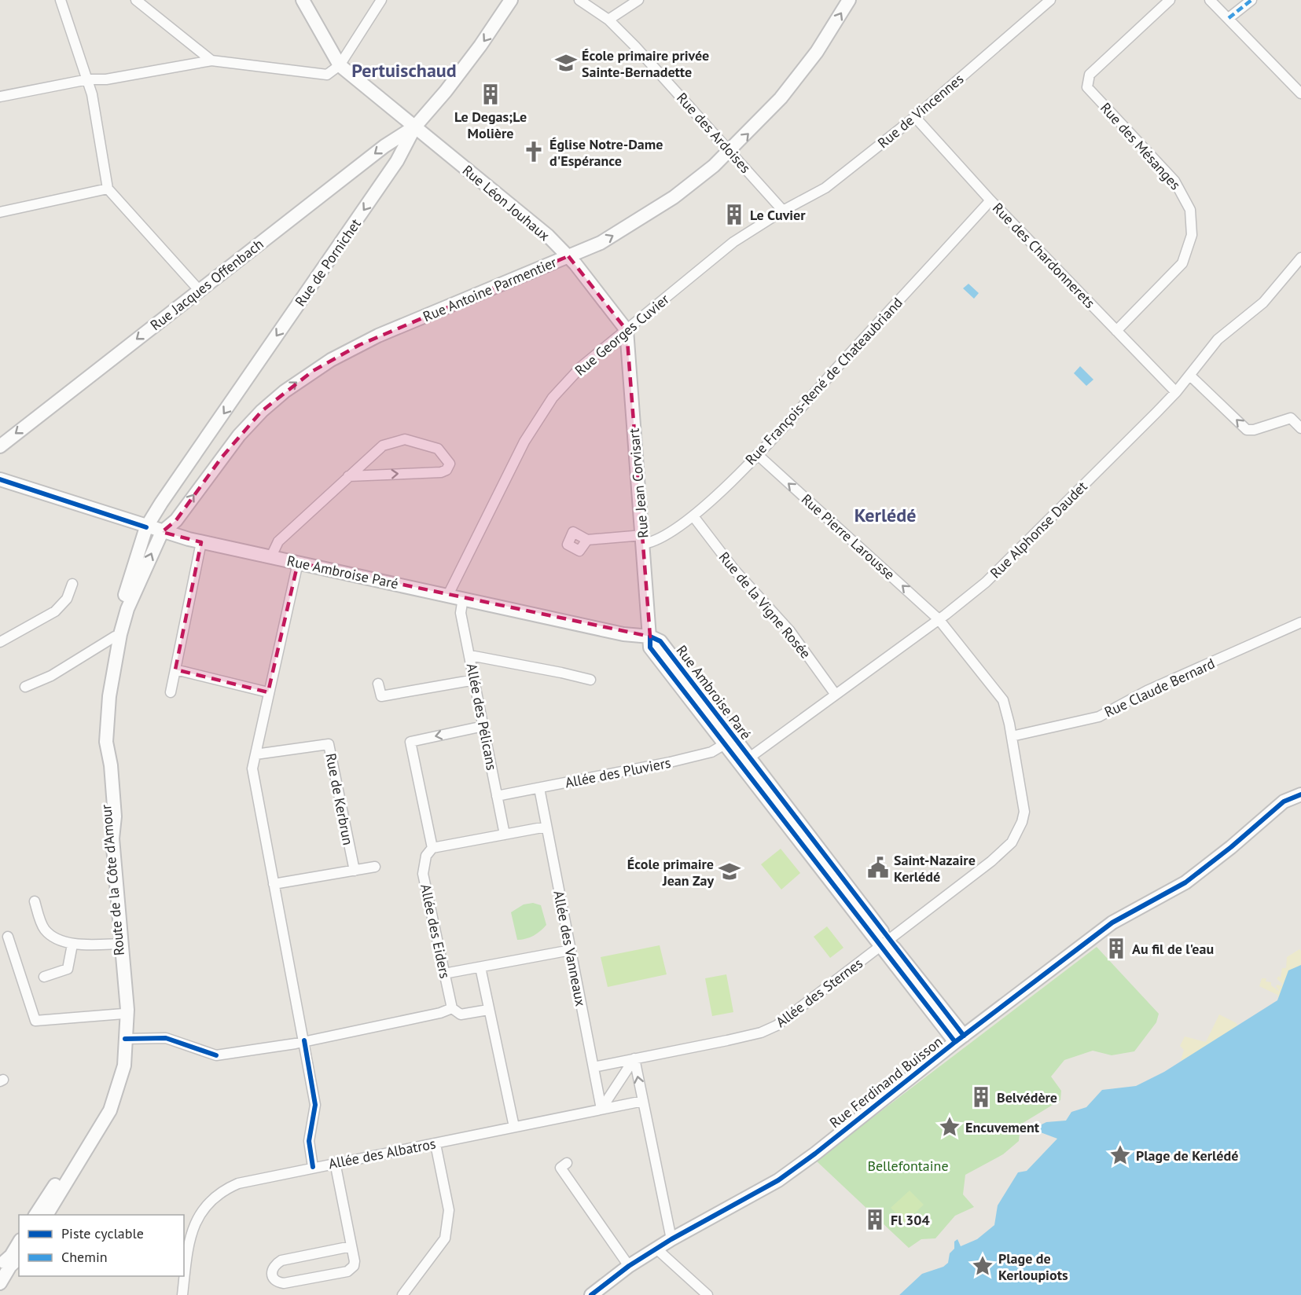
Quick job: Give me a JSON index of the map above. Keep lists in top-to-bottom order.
{
  "streets": {
    "street": [
      "Rue de Vincennes",
      "Rue des Ardoises",
      "Rue des Mésanges",
      "Rue Léon Jouhaux",
      "Rue des Chardonnerets",
      "Rue de Pornichet",
      "Rue Jacques Offenbach",
      "Rue Antoine Parmentier",
      "Rue Georges Cuvier",
      "Rue François-René de Chateaubriand",
      "Rue Jean Corvisart",
      "Rue Alphonse Daudet",
      "Rue Pierre Larousse",
      "Rue Ambroise Paré",
      "Rue de la Vigne Rosée",
      "Rue Claude Bernard",
      "Allée des Pélicans",
      "Allée des Pluviers",
      "Rue de Kerbrun",
      "Route de la Côte d'Amour",
      "Allée des Eiders",
      "Allée des Vanneaux",
      "Allée des Sternes",
      "Rue Ferdinand Buisson",
      "Allée des Albatros"
    ]
  },
  "crossings": [
    ["Rue de Vincennes", "Rue des Ardoises"],
    ["Rue de Vincennes", "Rue des Chardonnerets"],
    ["Rue de Vincennes", "Rue Georges Cuvier"],
    ["Rue des Ardoises", "Rue Antoine Parmentier"],
    ["Rue des Ardoises", "Rue Georges Cuvier"],
    ["Rue des Mésanges", "Rue des Chardonnerets"],
    ["Rue Léon Jouhaux", "Rue de Pornichet"],
    ["Rue Léon Jouhaux", "Rue Jacques Offenbach"],
    ["Rue Léon Jouhaux", "Rue Antoine Parmentier"],
    ["Rue Léon Jouhaux", "Rue Georges Cuvier"],
    ["Rue Léon Jouhaux", "Rue Jean Corvisart"],
    ["Rue des Chardonnerets", "Rue François-René de Chateaubriand"],
    ["Rue des Chardonnerets", "Rue Alphonse Daudet"],
    ["Rue de Pornichet", "Rue Jacques Offenbach"],
    ["Rue de Pornichet", "Rue Ambroise Paré"],
    ["Rue de Pornichet", "Route de la Côte d'Amour"],
    ["Rue Antoine Parmentier", "Rue Ambroise Paré"],
    ["Rue Antoine Parmentier", "Route de la Côte d'Amour"],
    ["Rue Georges Cuvier", "Rue Jean Corvisart"],
    ["Rue Georges Cuvier", "Rue Ambroise Paré"],
    ["Rue François-René de Chateaubriand", "Rue Jean Corvisart"],
    ["Rue François-René de Chateaubriand", "Rue Pierre Larousse"],
    ["Rue François-René de Chateaubriand", "Rue de la Vigne Rosée"],
    ["Rue Jean Corvisart", "Rue Ambroise Paré"],
    ["Rue Alphonse Daudet", "Rue Pierre Larousse"],
    ["Rue Alphonse Daudet", "Rue Ambroise Paré"],
    ["Rue Alphonse Daudet", "Rue de la Vigne Rosée"],
    ["Rue Pierre Larousse", "Rue Claude Bernard"],
    ["Rue Pierre Larousse", "Allée des Sternes"],
    ["Rue Ambroise Paré", "Allée des Pélicans"],
    ["Rue Ambroise Paré", "Allée des Pluviers"],
    ["Rue Ambroise Paré", "Route de la Côte d'Amour"],
    ["Rue Ambroise Paré", "Allée des Sternes"],
    ["Rue Ambroise Paré", "Rue Ferdinand Buisson"],
    ["Rue Claude Bernard", "Allée des Sternes"],
    ["Allée des Pélicans", "Allée des Pluviers"],
    ["Allée des Pluviers", "Allée des Vanneaux"],
    ["Allée des Vanneaux", "Allée des Sternes"],
    ["Allée des Vanneaux", "Allée des Albatros"]
  ],
  "one_way": [
    "Rue de Pornichet",
    "Rue Jacques Offenbach",
    "Rue Antoine Parmentier",
    "Rue Pierre Larousse"
  ],
  "districts": ["Pertuischaud", "Kerlédé"],
  "parks": ["Bellefontaine"],
  "places": {
    "school or university": ["École primaire privée Sainte-Bernadette", "École primaire Jean Zay"],
    "building": [
      "Le Degas;Le Molière",
      "Le Cuvier",
      "Au fil de l'eau",
      "Belvédère",
      "Fl 304"
    ],
    "church": ["Église Notre-Dame d'Espérance"],
    "public building": ["Saint-Nazaire Kerlédé"],
    "place": ["Encuvement", "Plage de Kerlédé", "Plage de Kerloupiots"]
  },
  "legend": ["Piste cyclable", "Chemin"]
}
